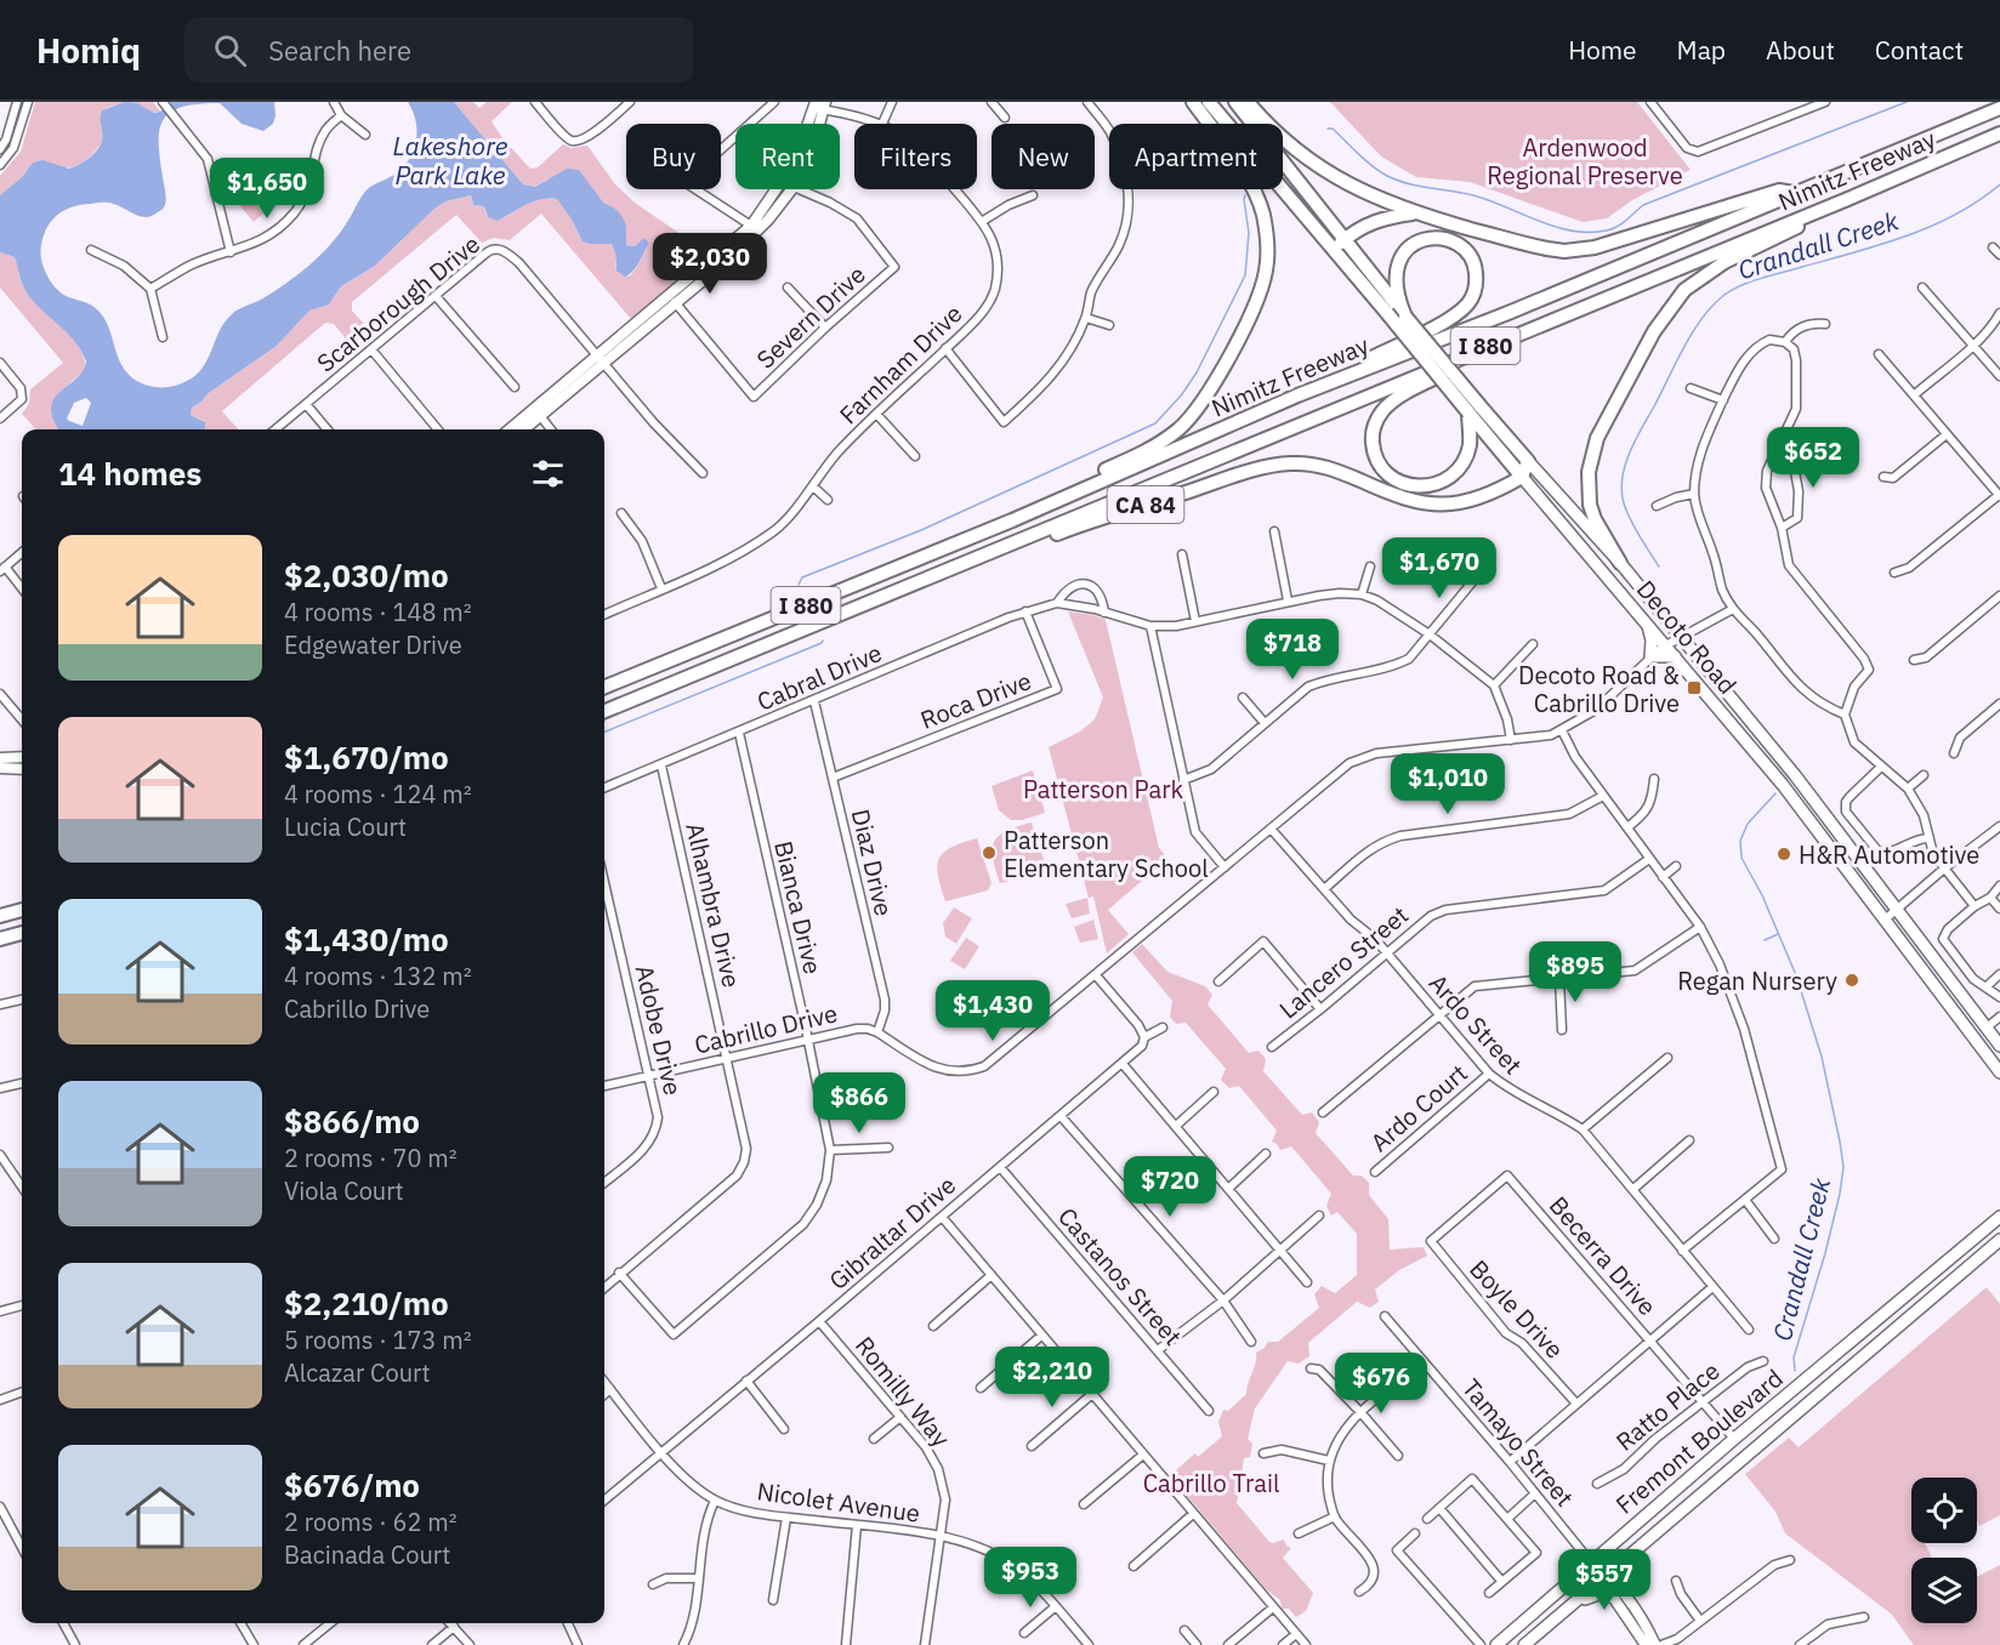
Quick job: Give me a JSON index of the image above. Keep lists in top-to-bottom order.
{
  "streets": {
    "highway": [
      "Nimitz Freeway",
      "I 880",
      "CA 84",
      "Decoto Road"
    ],
    "main road": ["Fremont Boulevard"],
    "street": [
      "Scarborough Drive",
      "Severn Drive",
      "Farnham Drive",
      "Cabral Drive",
      "Roca Drive",
      "Diaz Drive",
      "Alhambra Drive",
      "Bianca Drive",
      "Lancero Street",
      "Ardo Street",
      "Cabrillo Drive",
      "Adobe Drive",
      "Ardo Court",
      "Gibraltar Drive",
      "Becerra Drive",
      "Castanos Street",
      "Boyle Drive",
      "Romilly Way",
      "Ratto Place",
      "Tamayo Street",
      "Nicolet Avenue"
    ]
  },
  "crossings": [
    ["Nimitz Freeway", "I 880"],
    ["Nimitz Freeway", "CA 84"],
    ["CA 84", "Decoto Road"],
    ["Cabral Drive", "Roca Drive"],
    ["Cabral Drive", "Diaz Drive"],
    ["Cabral Drive", "Alhambra Drive"],
    ["Cabral Drive", "Bianca Drive"],
    ["Roca Drive", "Diaz Drive"],
    ["Diaz Drive", "Cabrillo Drive"],
    ["Alhambra Drive", "Bianca Drive"],
    ["Alhambra Drive", "Cabrillo Drive"],
    ["Bianca Drive", "Cabrillo Drive"],
    ["Lancero Street", "Ardo Street"],
    ["Ardo Street", "Ardo Court"],
    ["Cabrillo Drive", "Adobe Drive"],
    ["Gibraltar Drive", "Castanos Street"],
    ["Gibraltar Drive", "Romilly Way"],
    ["Gibraltar Drive", "Nicolet Avenue"],
    ["Becerra Drive", "Boyle Drive"],
    ["Becerra Drive", "Ratto Place"],
    ["Becerra Drive", "Fremont Boulevard"],
    ["Romilly Way", "Nicolet Avenue"],
    ["Fremont Boulevard", "Tamayo Street"]
  ],
  "water": ["Lakeshore Park Lake", "Crandall Creek"],
  "parks": ["Ardenwood Regional Preserve", "Patterson Park", "Cabrillo Trail"],
  "places": {
    "transit": ["Decoto Road & Cabrillo Drive"],
    "other": ["Patterson Elementary School", "H&R Automotive", "Regan Nursery"]
  },
  "page": {
    "header": "Homiq",
    "search": "Search here",
    "nav": [
      "Home",
      "Map",
      "About",
      "Contact"
    ],
    "chip": [
      "Buy",
      "Rent",
      "Filters",
      "New",
      "Apartment"
    ],
    "price": [
      "$1,650",
      "$2,030",
      "$652",
      "$1,670",
      "$718",
      "$1,010",
      "$895",
      "$1,430",
      "$866",
      "$720",
      "$2,210",
      "$676",
      "$953",
      "$557"
    ],
    "heading": "14 homes",
    "list": [
      {
        "name": "$2,030/mo",
        "note": "4 rooms · 148 m² · Edgewater Drive"
      },
      {
        "name": "$1,670/mo",
        "note": "4 rooms · 124 m² · Lucia Court"
      },
      {
        "name": "$1,430/mo",
        "note": "4 rooms · 132 m² · Cabrillo Drive"
      },
      {
        "name": "$866/mo",
        "note": "2 rooms · 70 m² · Viola Court"
      },
      {
        "name": "$2,210/mo",
        "note": "5 rooms · 173 m² · Alcazar Court"
      },
      {
        "name": "$676/mo",
        "note": "2 rooms · 62 m² · Bacinada Court"
      }
    ]
  }
}
